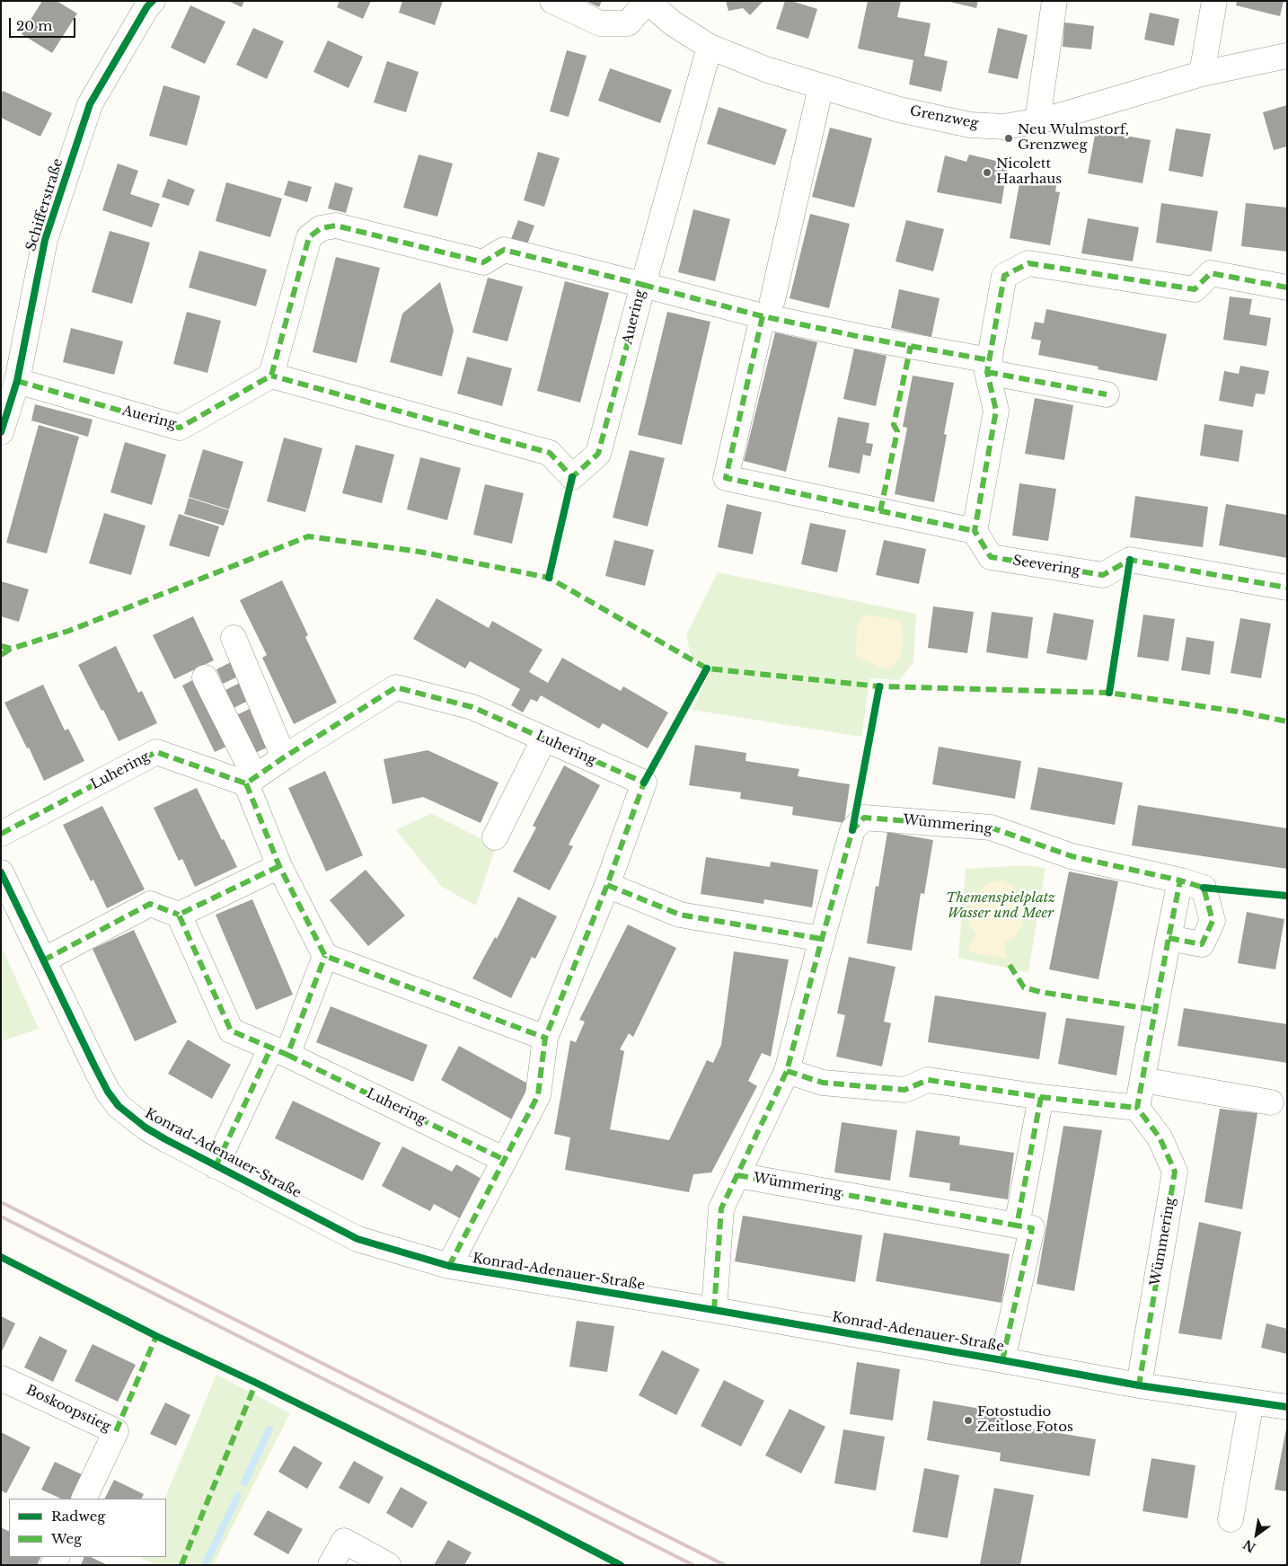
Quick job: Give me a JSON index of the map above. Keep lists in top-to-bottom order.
{
  "streets": {
    "street": [
      "Grenzweg",
      "Schifferstraße",
      "Auering",
      "Seevering",
      "Luhering",
      "Wümmering",
      "Konrad-Adenauer-Straße",
      "Boskoopstieg"
    ]
  },
  "crossings": [
    ["Schifferstraße", "Auering"],
    ["Luhering", "Konrad-Adenauer-Straße"],
    ["Wümmering", "Konrad-Adenauer-Straße"]
  ],
  "parks": ["Themenspielplatz Wasser und Meer"],
  "places": ["Neu Wulmstorf, Grenzweg", "Nicolett Haarhaus", "Fotostudio Zeitlose Fotos"],
  "legend": ["Radweg", "Weg"],
  "scale_bar": "20 m",
  "north": "bottom left"
}
